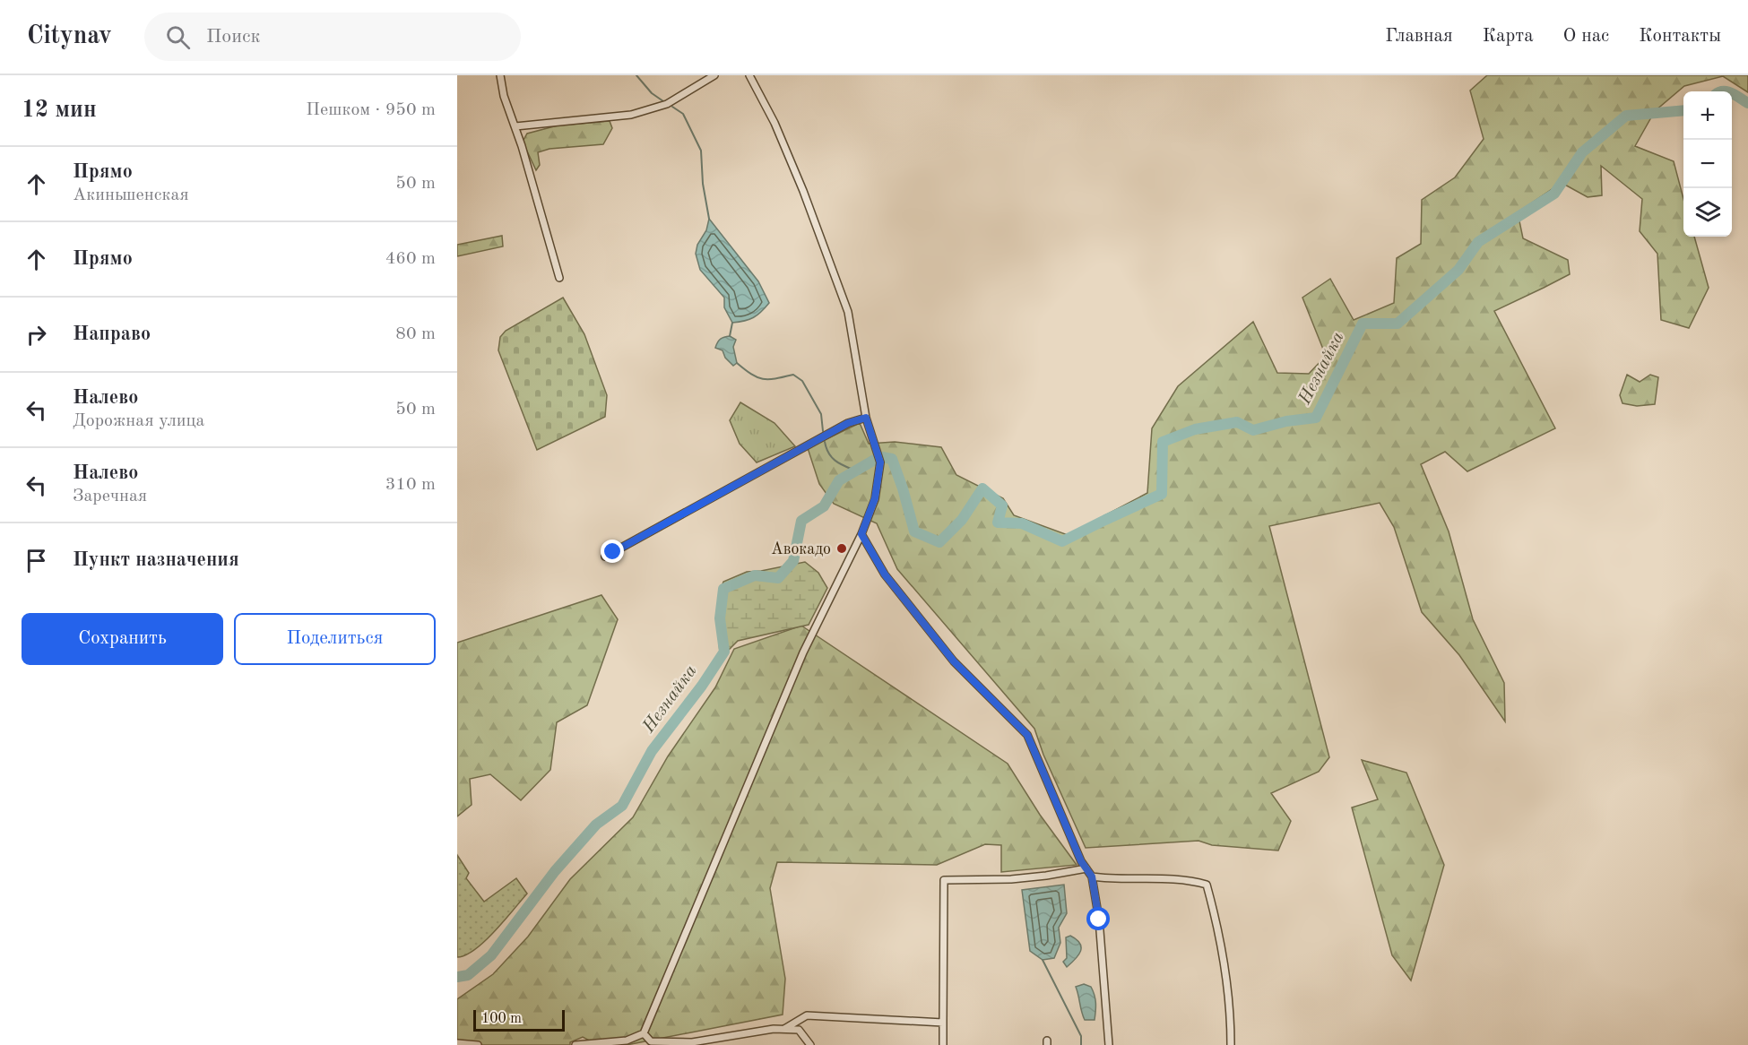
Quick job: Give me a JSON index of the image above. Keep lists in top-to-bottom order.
{
  "water": ["Незнайка"],
  "places": ["Авокадо"],
  "scale_bar": "100 m",
  "page": {
    "header": "Citynav",
    "search": "Поиск",
    "nav": [
      "Главная",
      "Карта",
      "О нас",
      "Контакты"
    ],
    "heading": ["12 мин", "Пешком · 950 m"],
    "map_buttons": ["+", "−"],
    "list": [
      ["Прямо", "Акиньшенская", "50 m"],
      ["Прямо", "460 m"],
      ["Направо", "80 m"],
      ["Налево", "Дорожная улица", "50 m"],
      ["Налево", "Заречная", "310 m"],
      "Пункт назначения"
    ],
    "buttons": ["Сохранить", "Поделиться"],
    "scale": "100 m"
  }
}
